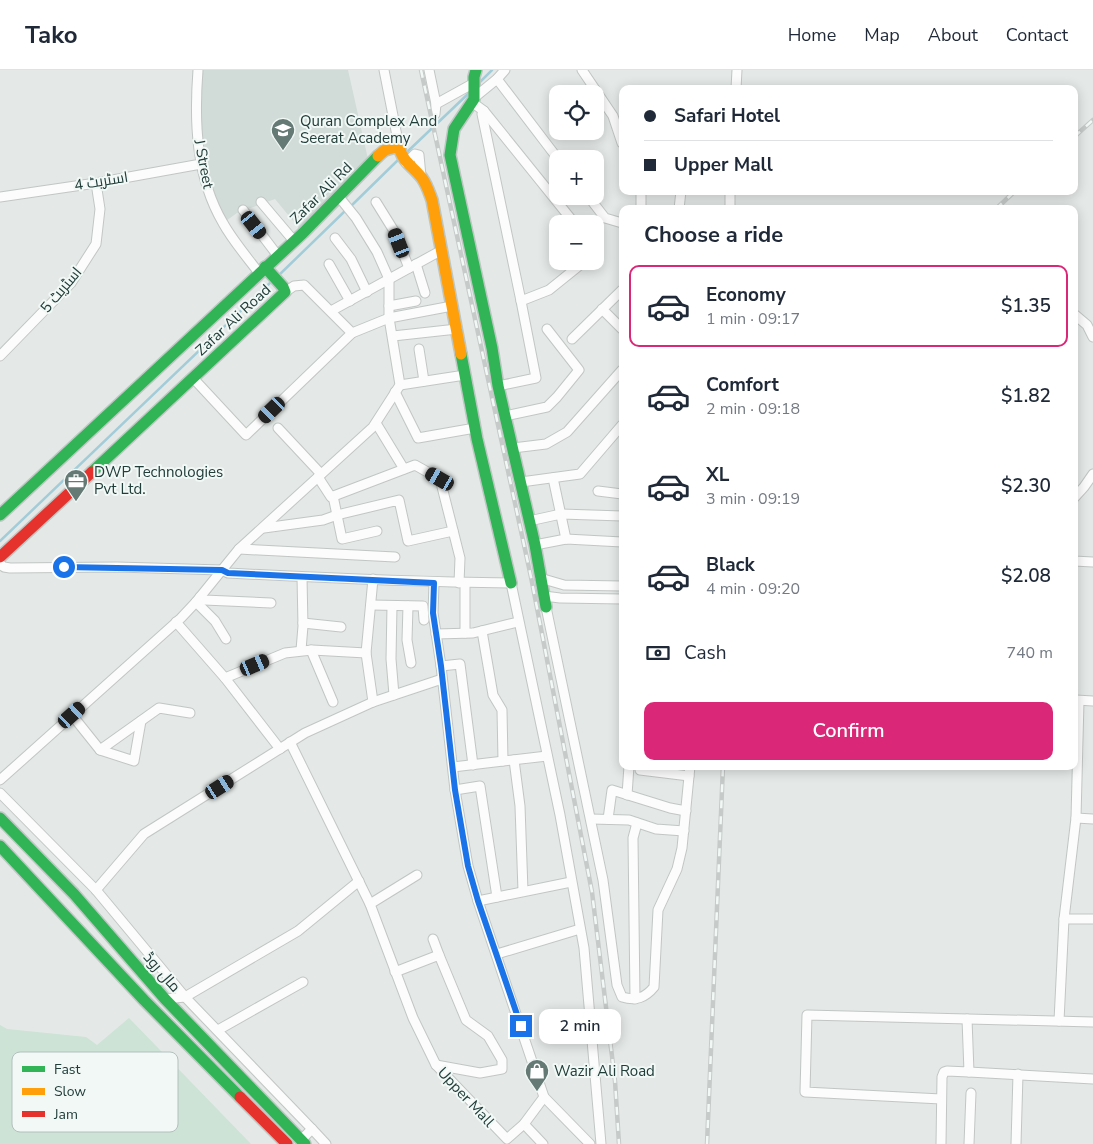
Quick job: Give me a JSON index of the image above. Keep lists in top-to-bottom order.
{
  "streets": {
    "street": [
      "J Street",
      "اسٹریٹ 4",
      "Zafar Ali Rd",
      "اسٹریٹ 5",
      "Zafar Ali Road",
      "مال روڈ",
      "Upper Mall"
    ]
  },
  "crossings": [
    ["J Street", "اسٹریٹ 4"],
    ["J Street", "Zafar Ali Rd"],
    ["J Street", "Zafar Ali Road"],
    ["اسٹریٹ 4", "اسٹریٹ 5"],
    ["Zafar Ali Rd", "Zafar Ali Road"]
  ],
  "places": {
    "school or university": ["Quran Complex And Seerat Academy"],
    "office": ["DWP Technologies Pvt Ltd."],
    "shop": ["Wazir Ali Road"]
  },
  "legend": ["Fast", "Slow", "Jam"],
  "page": {
    "header": "Tako",
    "nav": [
      "Home",
      "Map",
      "About",
      "Contact"
    ],
    "map_buttons": ["+", "−"],
    "banner": ["Safari Hotel", "Upper Mall"],
    "heading": "Choose a ride",
    "list": [
      {
        "name": "Economy",
        "note": "1 min · 09:17",
        "value": "$1.35"
      },
      {
        "name": "Comfort",
        "note": "2 min · 09:18",
        "value": "$1.82"
      },
      {
        "name": "XL",
        "note": "3 min · 09:19",
        "value": "$2.30"
      },
      {
        "name": "Black",
        "note": "4 min · 09:20",
        "value": "$2.08"
      }
    ],
    "pay": ["Cash", "740 m"],
    "buttons": "Confirm",
    "bubble": "2 min"
  }
}
